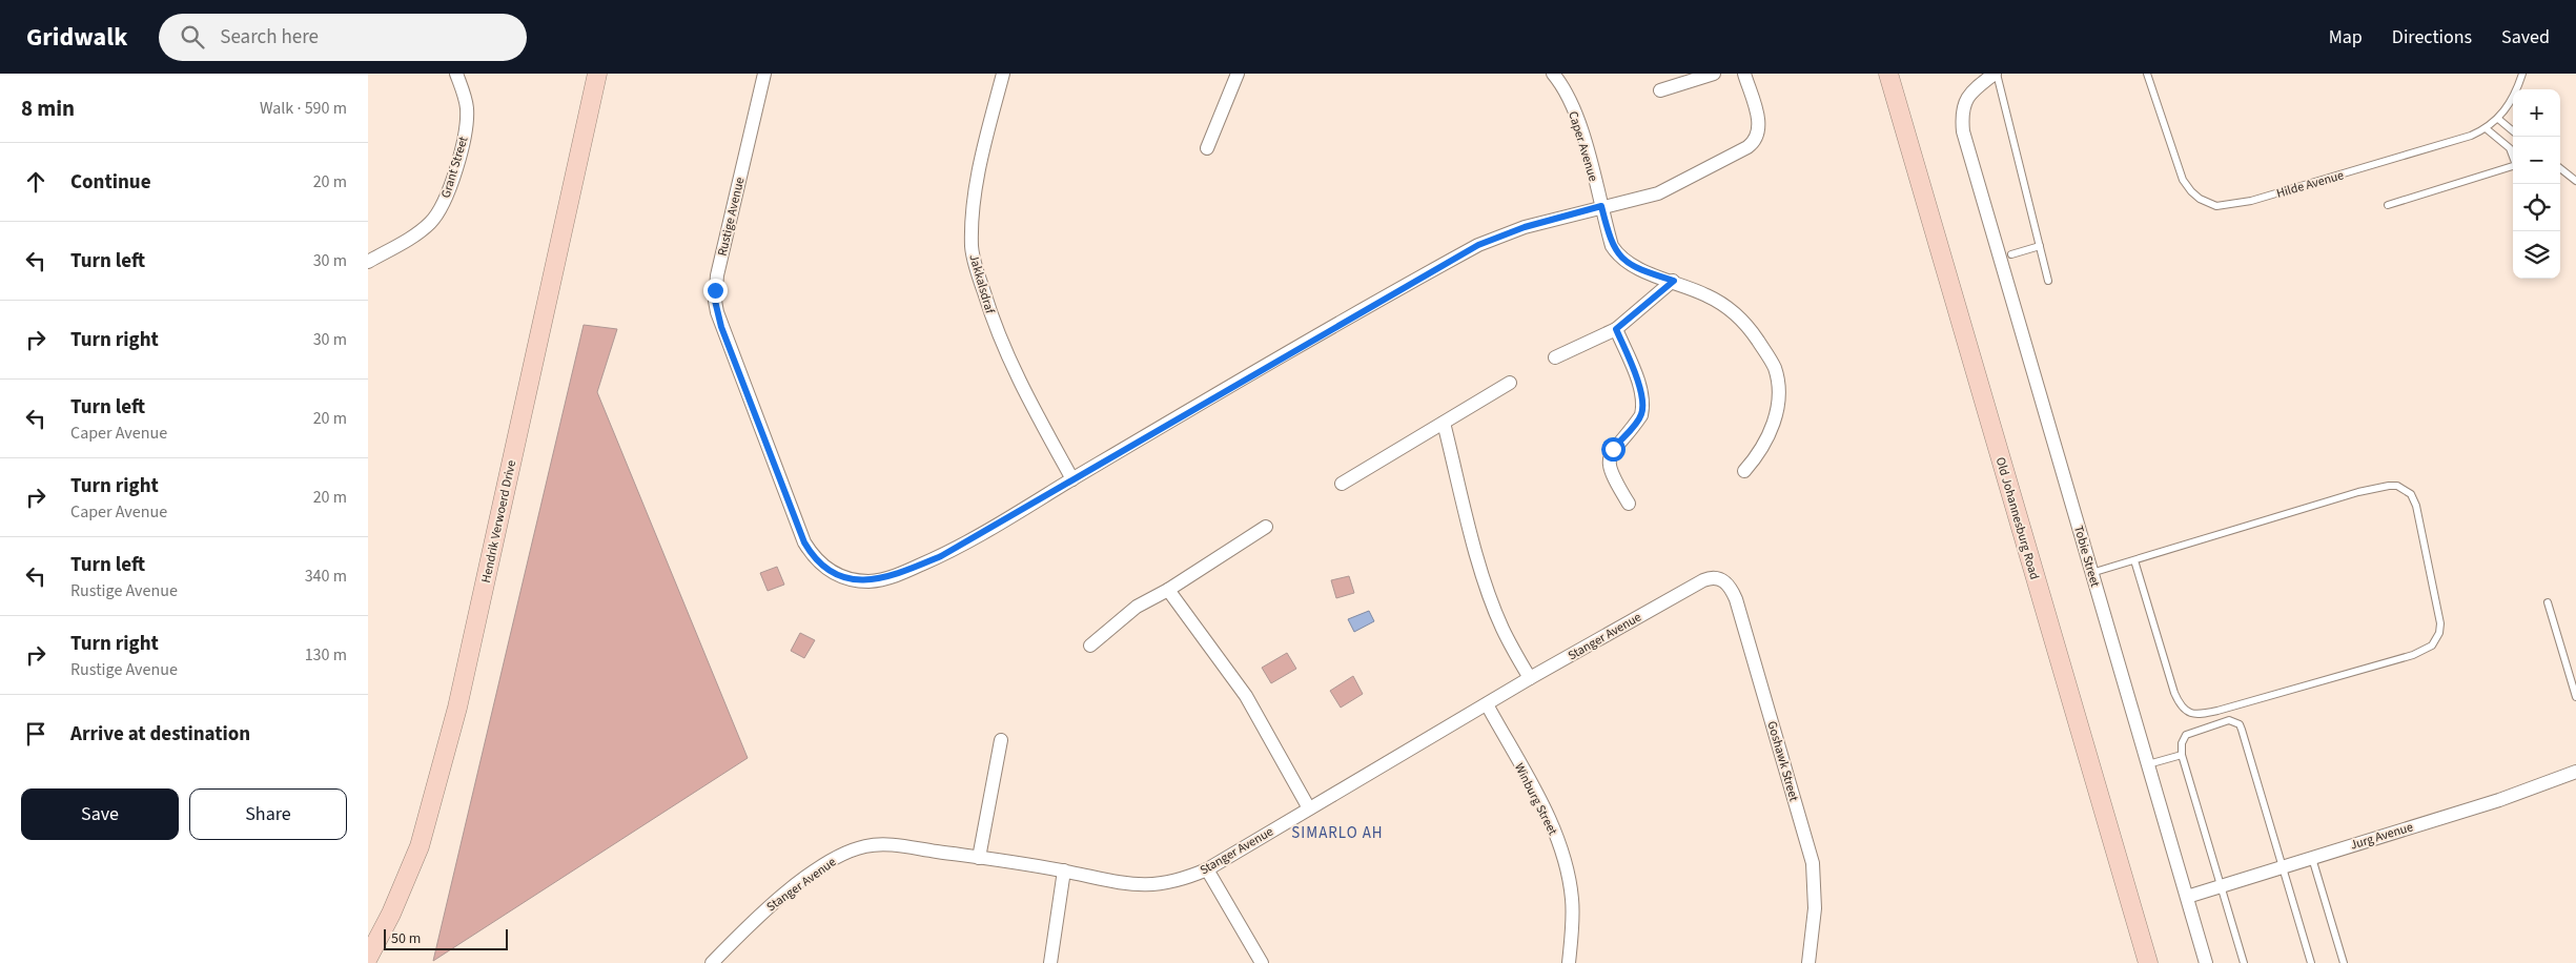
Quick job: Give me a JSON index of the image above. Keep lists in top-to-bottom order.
{
  "streets": {
    "main road": ["Old Johannesburg Road", "Hendrik Verwoerd Drive"],
    "street": [
      "Caper Avenue",
      "Grant Street",
      "Rustige Avenue",
      "Jakkalsdraf",
      "Tobie Street",
      "Stanger Avenue",
      "Goshawk Street",
      "Winburg Street",
      "Jurg Avenue"
    ],
    "lane": ["Hilde Avenue"]
  },
  "crossings": [
    ["Caper Avenue", "Rustige Avenue"],
    ["Rustige Avenue", "Jakkalsdraf"],
    ["Tobie Street", "Jurg Avenue"],
    ["Stanger Avenue", "Goshawk Street"],
    ["Stanger Avenue", "Winburg Street"]
  ],
  "districts": ["SIMARLO AH"],
  "scale_bar": "50 m",
  "page": {
    "header": "Gridwalk",
    "search": "Search here",
    "nav": ["Map", "Directions", "Saved"],
    "heading": ["8 min", "Walk · 590 m"],
    "map_buttons": ["+", "−"],
    "list": [
      ["Continue", "20 m"],
      ["Turn left", "30 m"],
      ["Turn right", "30 m"],
      ["Turn left", "Caper Avenue", "20 m"],
      ["Turn right", "Caper Avenue", "20 m"],
      ["Turn left", "Rustige Avenue", "340 m"],
      ["Turn right", "Rustige Avenue", "130 m"],
      "Arrive at destination"
    ],
    "buttons": ["Save", "Share"],
    "scale": "50 m"
  }
}
